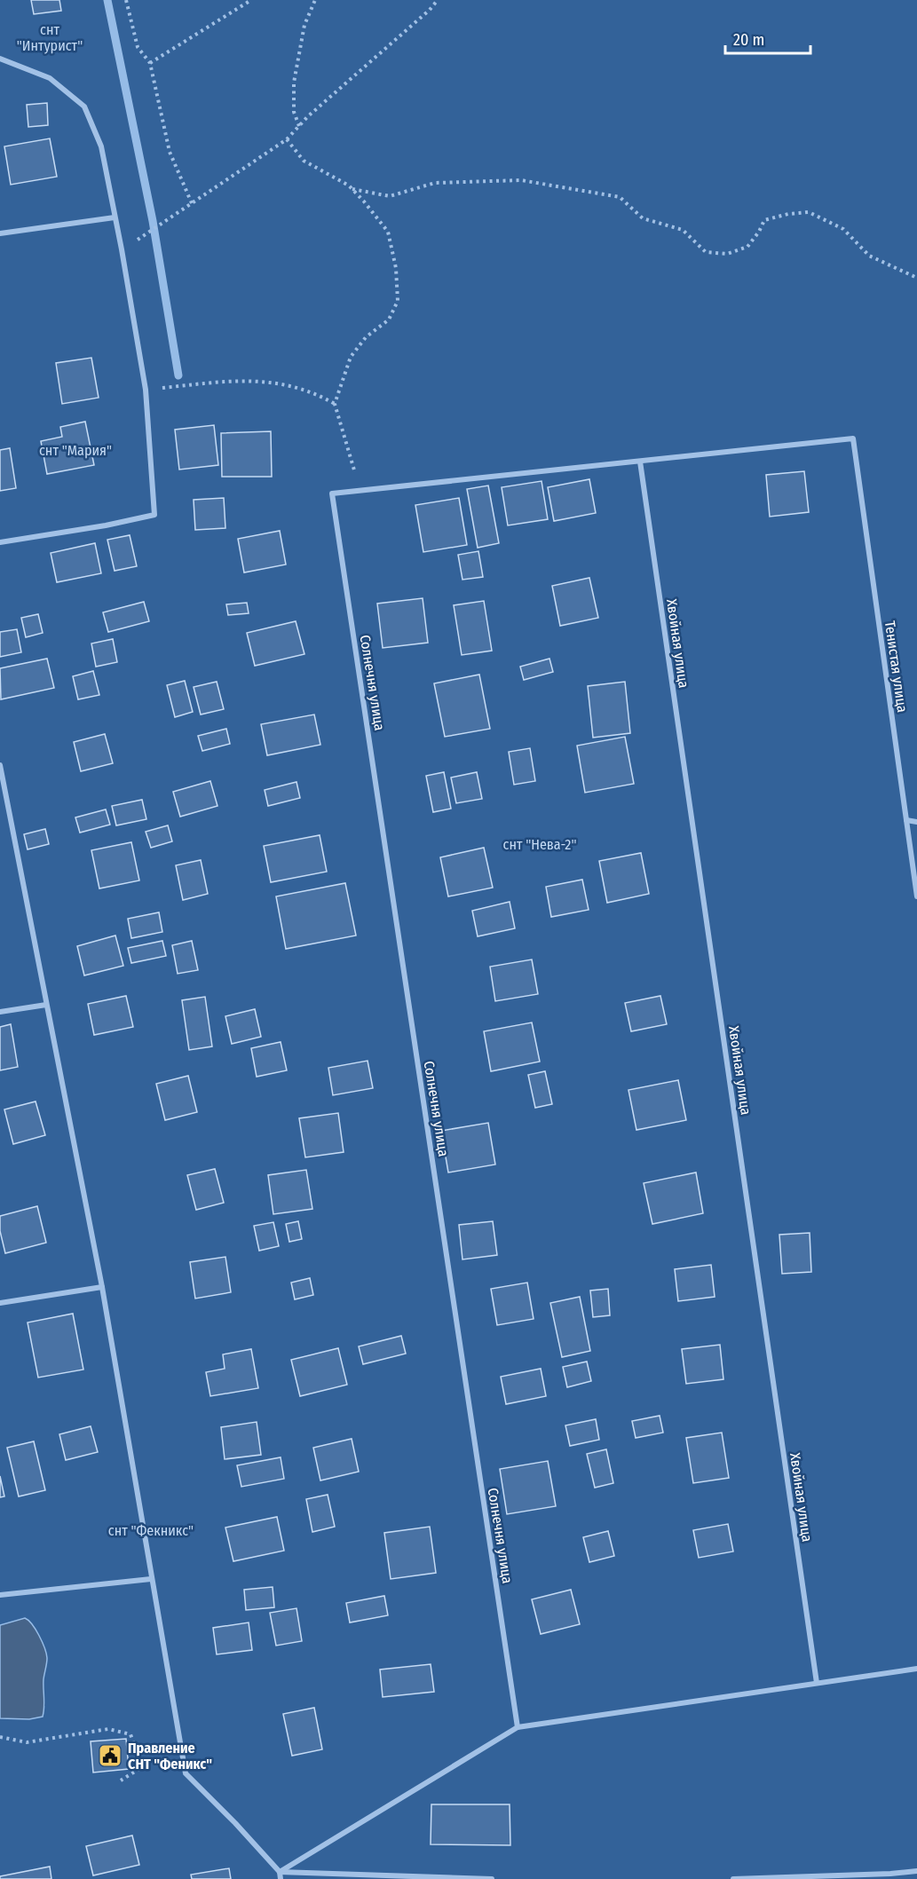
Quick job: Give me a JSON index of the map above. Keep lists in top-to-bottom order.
{
  "streets": {
    "street": ["Хвойная улица", "Тенистая улица", "Солнечня улица"]
  },
  "crossings": [
    ["Хвойная улица", "Тенистая улица"]
  ],
  "parks": [
    "снт \"Интурист\"",
    "снт \"Мария\"",
    "снт \"Нева-2\"",
    "снт \"Фекникс\""
  ],
  "places": {
    "public building": ["Правление СНТ \"Феникс\""]
  },
  "scale_bar": "20 m"
}
